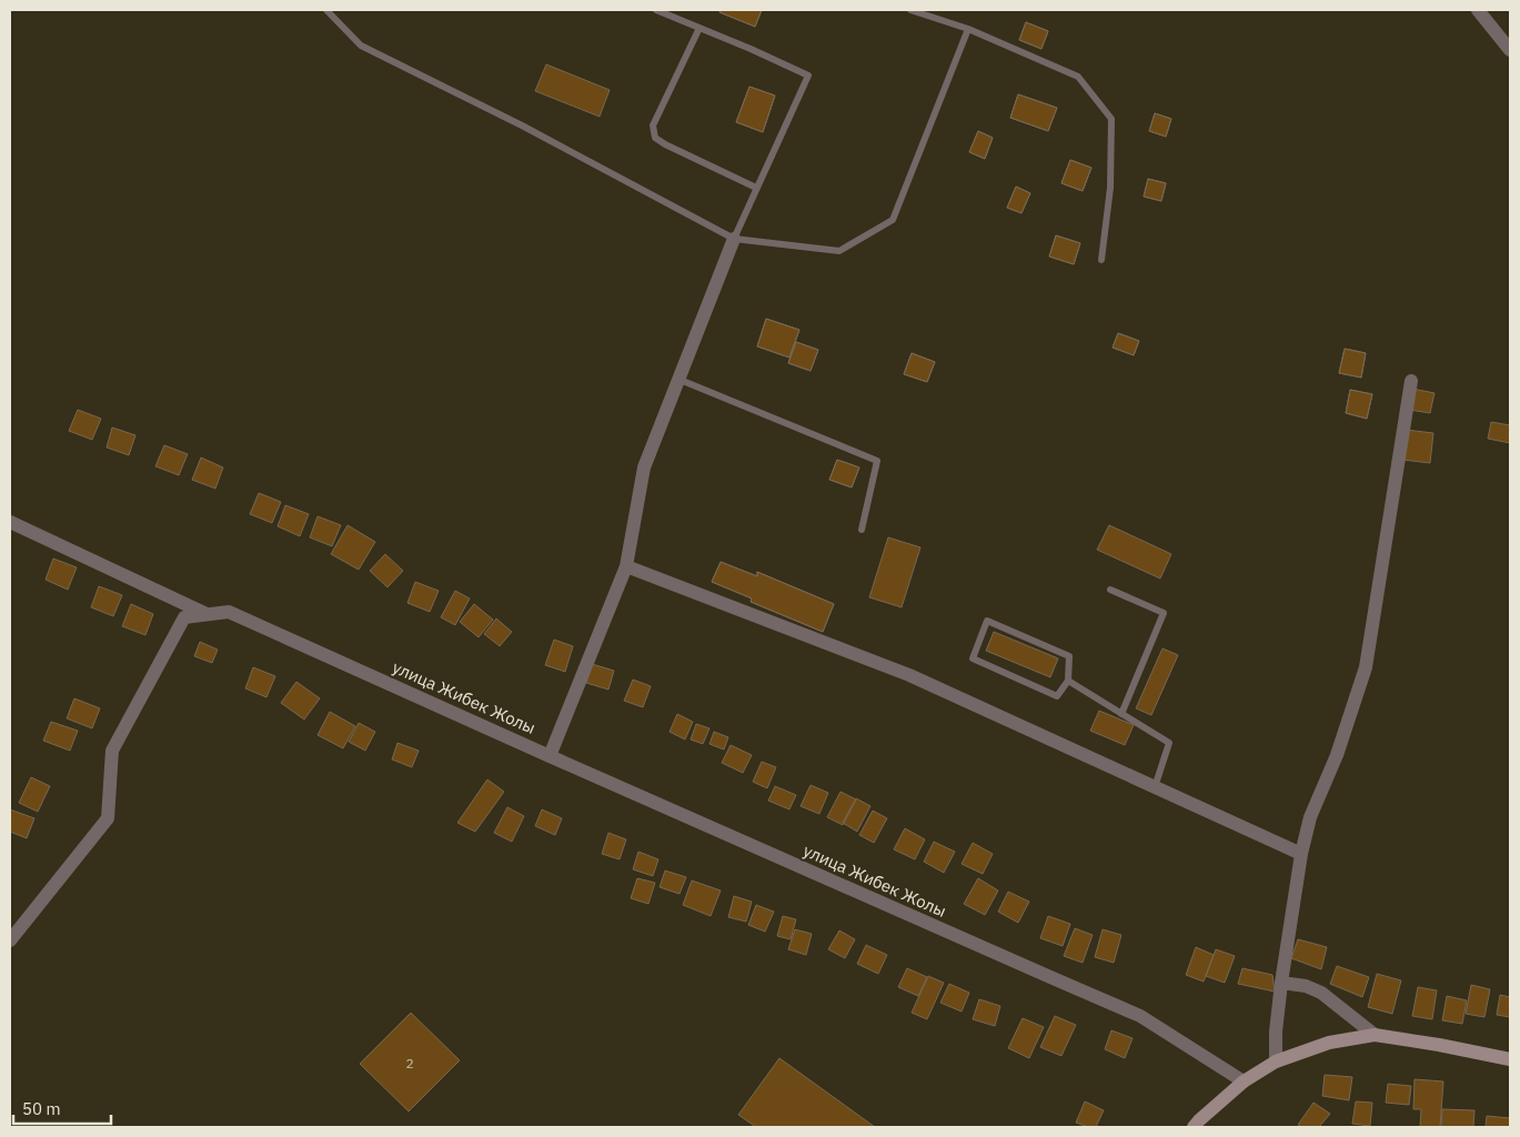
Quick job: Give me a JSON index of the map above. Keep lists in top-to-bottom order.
{
  "streets": {
    "street": ["улица Жибек Жолы"]
  },
  "house_numbers": ["2"],
  "scale_bar": "50 m"
}
